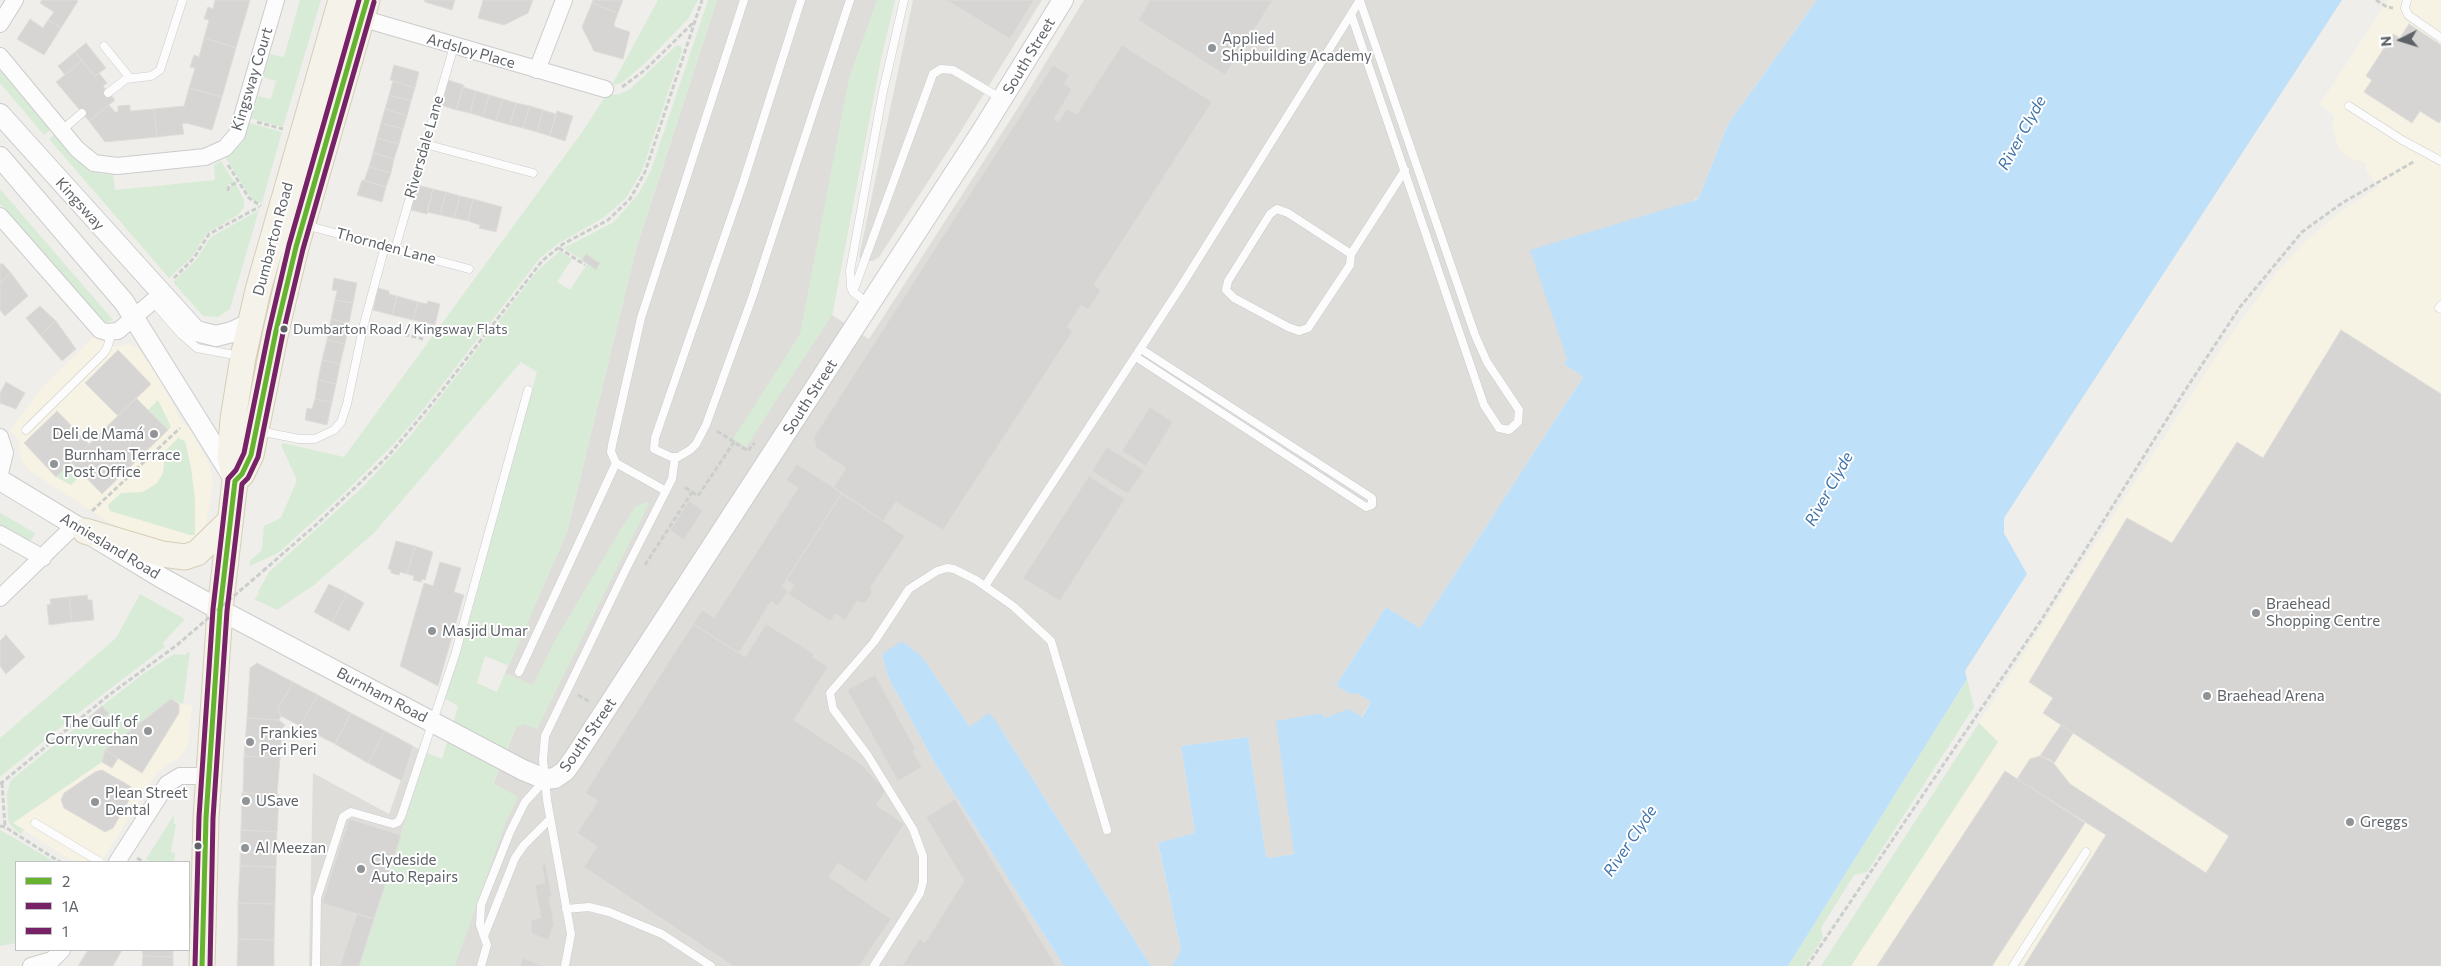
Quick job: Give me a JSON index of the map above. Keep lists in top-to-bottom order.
{
  "streets": {
    "main road": ["Dumbarton Road"],
    "street": [
      "Ardsloy Place",
      "South Street",
      "Kingsway Court",
      "Kingsway",
      "Anniesland Road",
      "Burnham Road"
    ],
    "lane": ["Riversdale Lane", "Thornden Lane"]
  },
  "crossings": [
    ["Ardsloy Place", "Riversdale Lane"],
    ["Ardsloy Place", "Dumbarton Road"],
    ["South Street", "Burnham Road"],
    ["Riversdale Lane", "Thornden Lane"],
    ["Kingsway", "Dumbarton Road"],
    ["Dumbarton Road", "Thornden Lane"],
    ["Dumbarton Road", "Anniesland Road"],
    ["Dumbarton Road", "Burnham Road"],
    ["Anniesland Road", "Burnham Road"]
  ],
  "water": ["River Clyde"],
  "places": [
    "Applied Shipbuilding Academy",
    "Dumbarton Road / Kingsway Flats",
    "Deli de Mamá",
    "Burnham Terrace Post Office",
    "Braehead Shopping Centre",
    "Masjid Umar",
    "Braehead Arena",
    "The Gulf of Corryvrechan",
    "Frankies Peri Peri",
    "USave",
    "Plean Street Dental",
    "Greggs",
    "Al Meezan",
    "Clydeside Auto Repairs"
  ],
  "lines": ["transit line 2", "transit line 1", "transit line 1A"],
  "legend": ["2", "1A", "1"],
  "north": "left"
}
